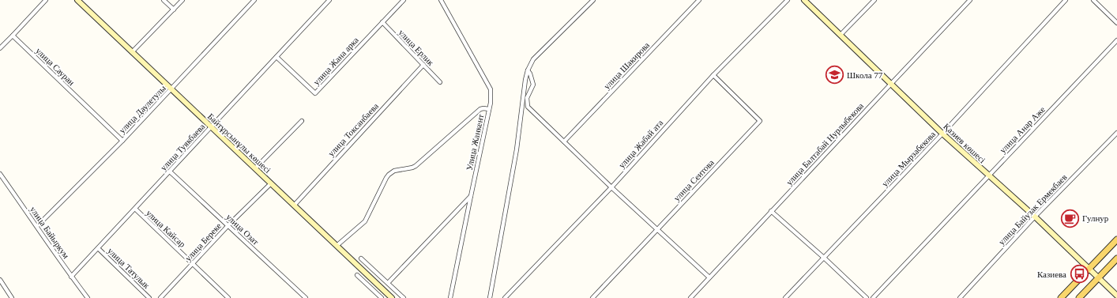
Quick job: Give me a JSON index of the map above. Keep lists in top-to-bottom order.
{
  "streets": {
    "main road": ["Байтұрсынұлы көшесі", "Қазиев көшесі"],
    "street": [
      "улица Ерлик",
      "улица Жана арка",
      "улица Шакирова",
      "улица Сауран",
      "улица Даулетулы",
      "улица Токсанбаева",
      "улица Анар Аже",
      "Улица Жанкент",
      "улица Жабай ата",
      "улица Балтабай Нурлыбекова",
      "улица Туякбаева",
      "улица Мырзабекова",
      "улица Сеитова",
      "улица Байузак Ермекбаев",
      "улица Кайсар",
      "улица Озат",
      "улица Байыркум",
      "улица Береке",
      "улица Татулык"
    ]
  },
  "crossings": [
    ["улица Ерлик", "улица Жана арка"],
    ["улица Ерлик", "улица Токсанбаева"],
    ["улица Жана арка", "улица Туякбаева"],
    ["улица Сауран", "улица Даулетулы"],
    ["улица Даулетулы", "Байтұрсынұлы көшесі"],
    ["улица Даулетулы", "улица Байыркум"],
    ["улица Токсанбаева", "Байтұрсынұлы көшесі"],
    ["улица Анар Аже", "Қазиев көшесі"],
    ["Байтұрсынұлы көшесі", "улица Туякбаева"],
    ["Байтұрсынұлы көшесі", "улица Береке"],
    ["Қазиев көшесі", "улица Балтабай Нурлыбекова"],
    ["Қазиев көшесі", "улица Мырзабекова"],
    ["Қазиев көшесі", "улица Байузак Ермекбаев"],
    ["улица Жабай ата", "улица Сеитова"],
    ["улица Туякбаева", "улица Кайсар"],
    ["улица Туякбаева", "улица Озат"],
    ["улица Туякбаева", "улица Байыркум"],
    ["улица Туякбаева", "улица Татулык"],
    ["улица Кайсар", "улица Береке"],
    ["улица Озат", "улица Береке"]
  ],
  "places": {
    "school or university": ["Школа 77"],
    "cafe": ["Гулнур"],
    "bus stop": ["Казиева"]
  }
}
